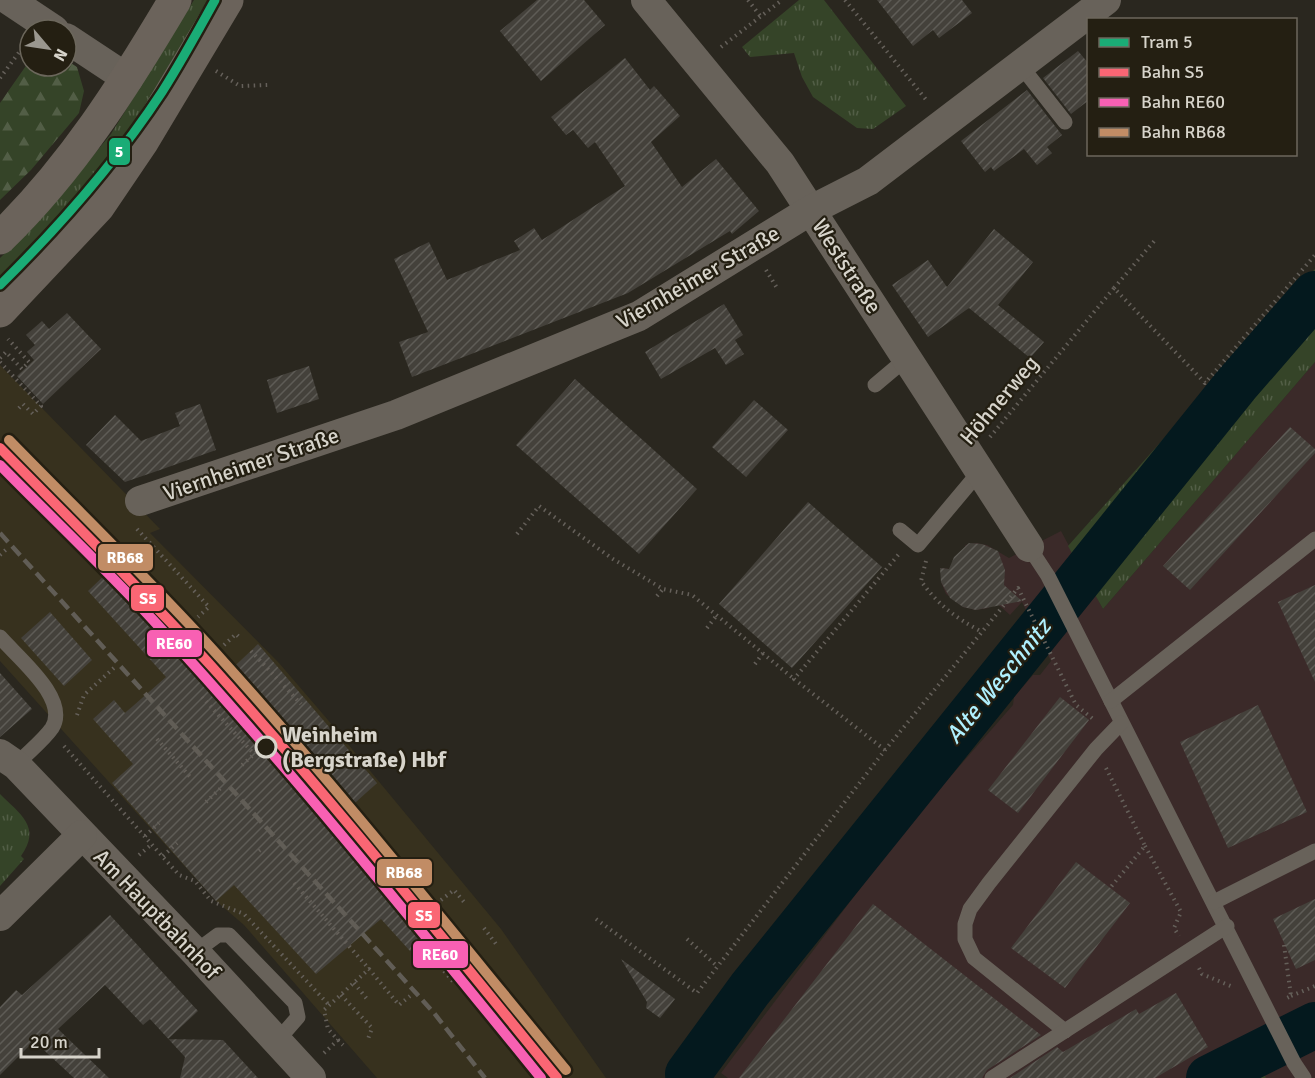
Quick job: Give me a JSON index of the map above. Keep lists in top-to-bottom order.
{
  "streets": {
    "street": ["Weststraße", "Viernheimer Straße", "Am Hauptbahnhof"],
    "path": ["Höhnerweg"]
  },
  "crossings": [
    ["Weststraße", "Viernheimer Straße"],
    ["Weststraße", "Höhnerweg"]
  ],
  "water": ["Alte Weschnitz"],
  "places": ["Weinheim (Bergstraße) Hbf"],
  "lines": [
    "tram line 5",
    "rail line RB68",
    "rail line S5",
    "rail line RE60"
  ],
  "legend": [
    "Tram 5",
    "Bahn S5",
    "Bahn RE60",
    "Bahn RB68"
  ],
  "scale_bar": "20 m",
  "north": "bottom right"
}
